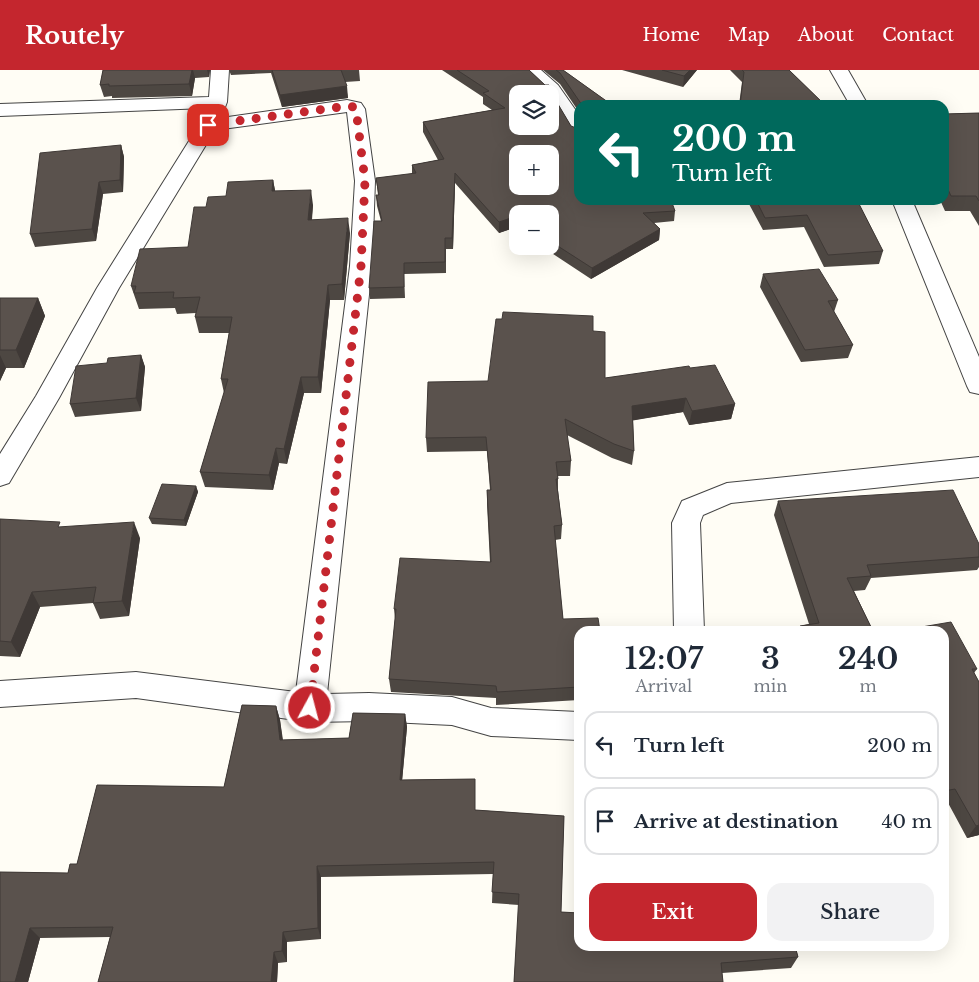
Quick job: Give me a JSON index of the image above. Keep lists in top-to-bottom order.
{
  "page": {
    "header": "Routely",
    "nav": [
      "Home",
      "Map",
      "About",
      "Contact"
    ],
    "map_buttons": ["+", "−"],
    "turn": ["200 m", "Turn left"],
    "eta": [
      "12:07",
      "Arrival",
      "3",
      "min",
      "240",
      "m"
    ],
    "list": [
      {
        "name": "Turn left",
        "value": "200 m"
      },
      {
        "name": "Arrive at destination",
        "value": "40 m"
      }
    ],
    "buttons": ["Exit", "Share"]
  }
}
